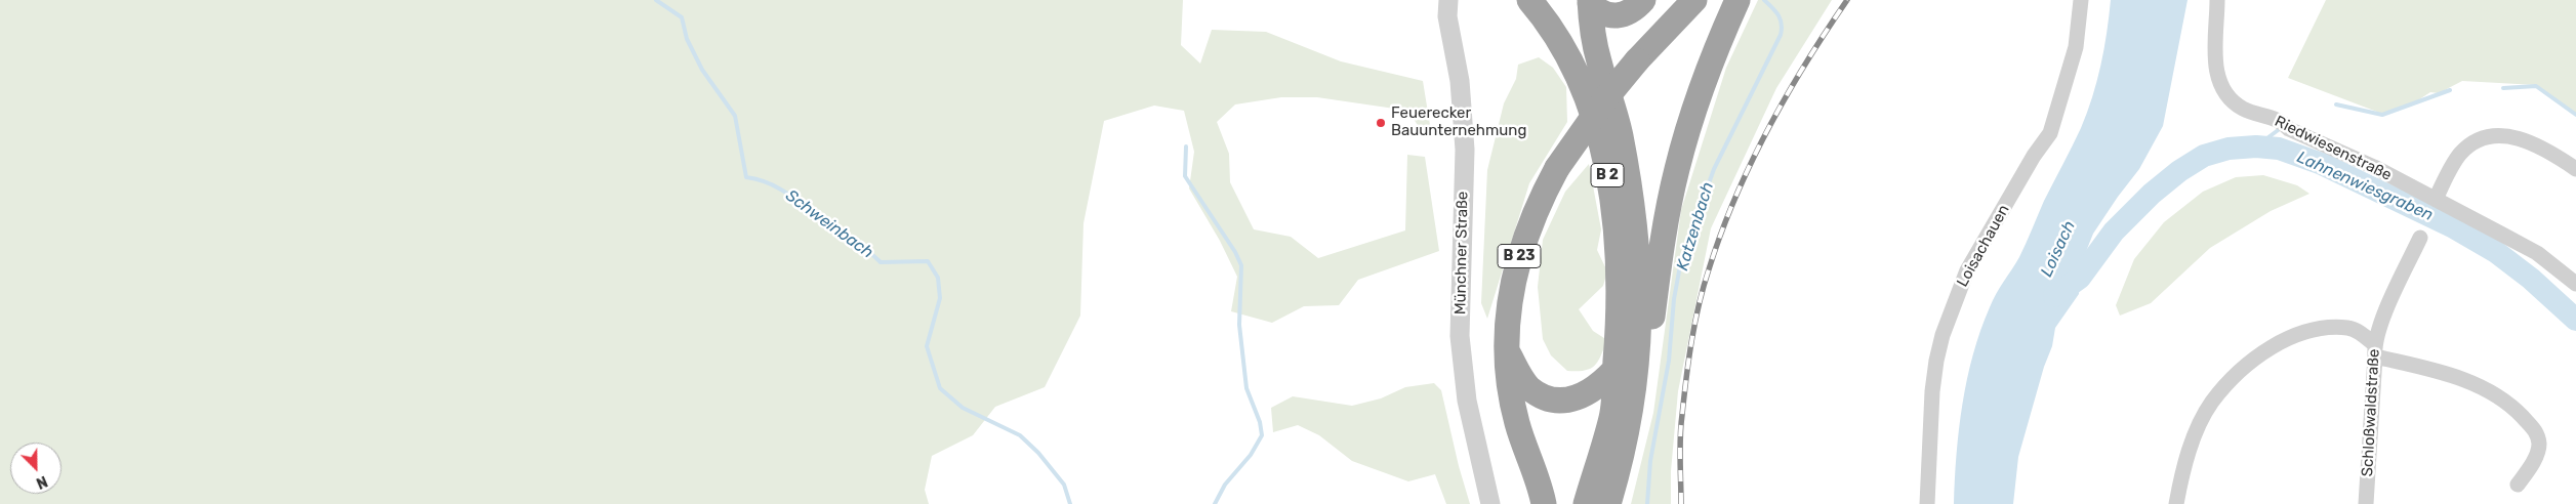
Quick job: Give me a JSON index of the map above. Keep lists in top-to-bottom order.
{
  "streets": {
    "highway": ["B 2", "B 23"],
    "street": [
      "Riedwiesenstraße",
      "Loisachauen",
      "Münchner Straße",
      "Schloßwaldstraße"
    ]
  },
  "water": [
    "Lahnenwiesgraben",
    "Schweinbach",
    "Katzenbach",
    "Loisach"
  ],
  "places": ["Feuerecker Bauunternehmung"],
  "north": "bottom right"
}
